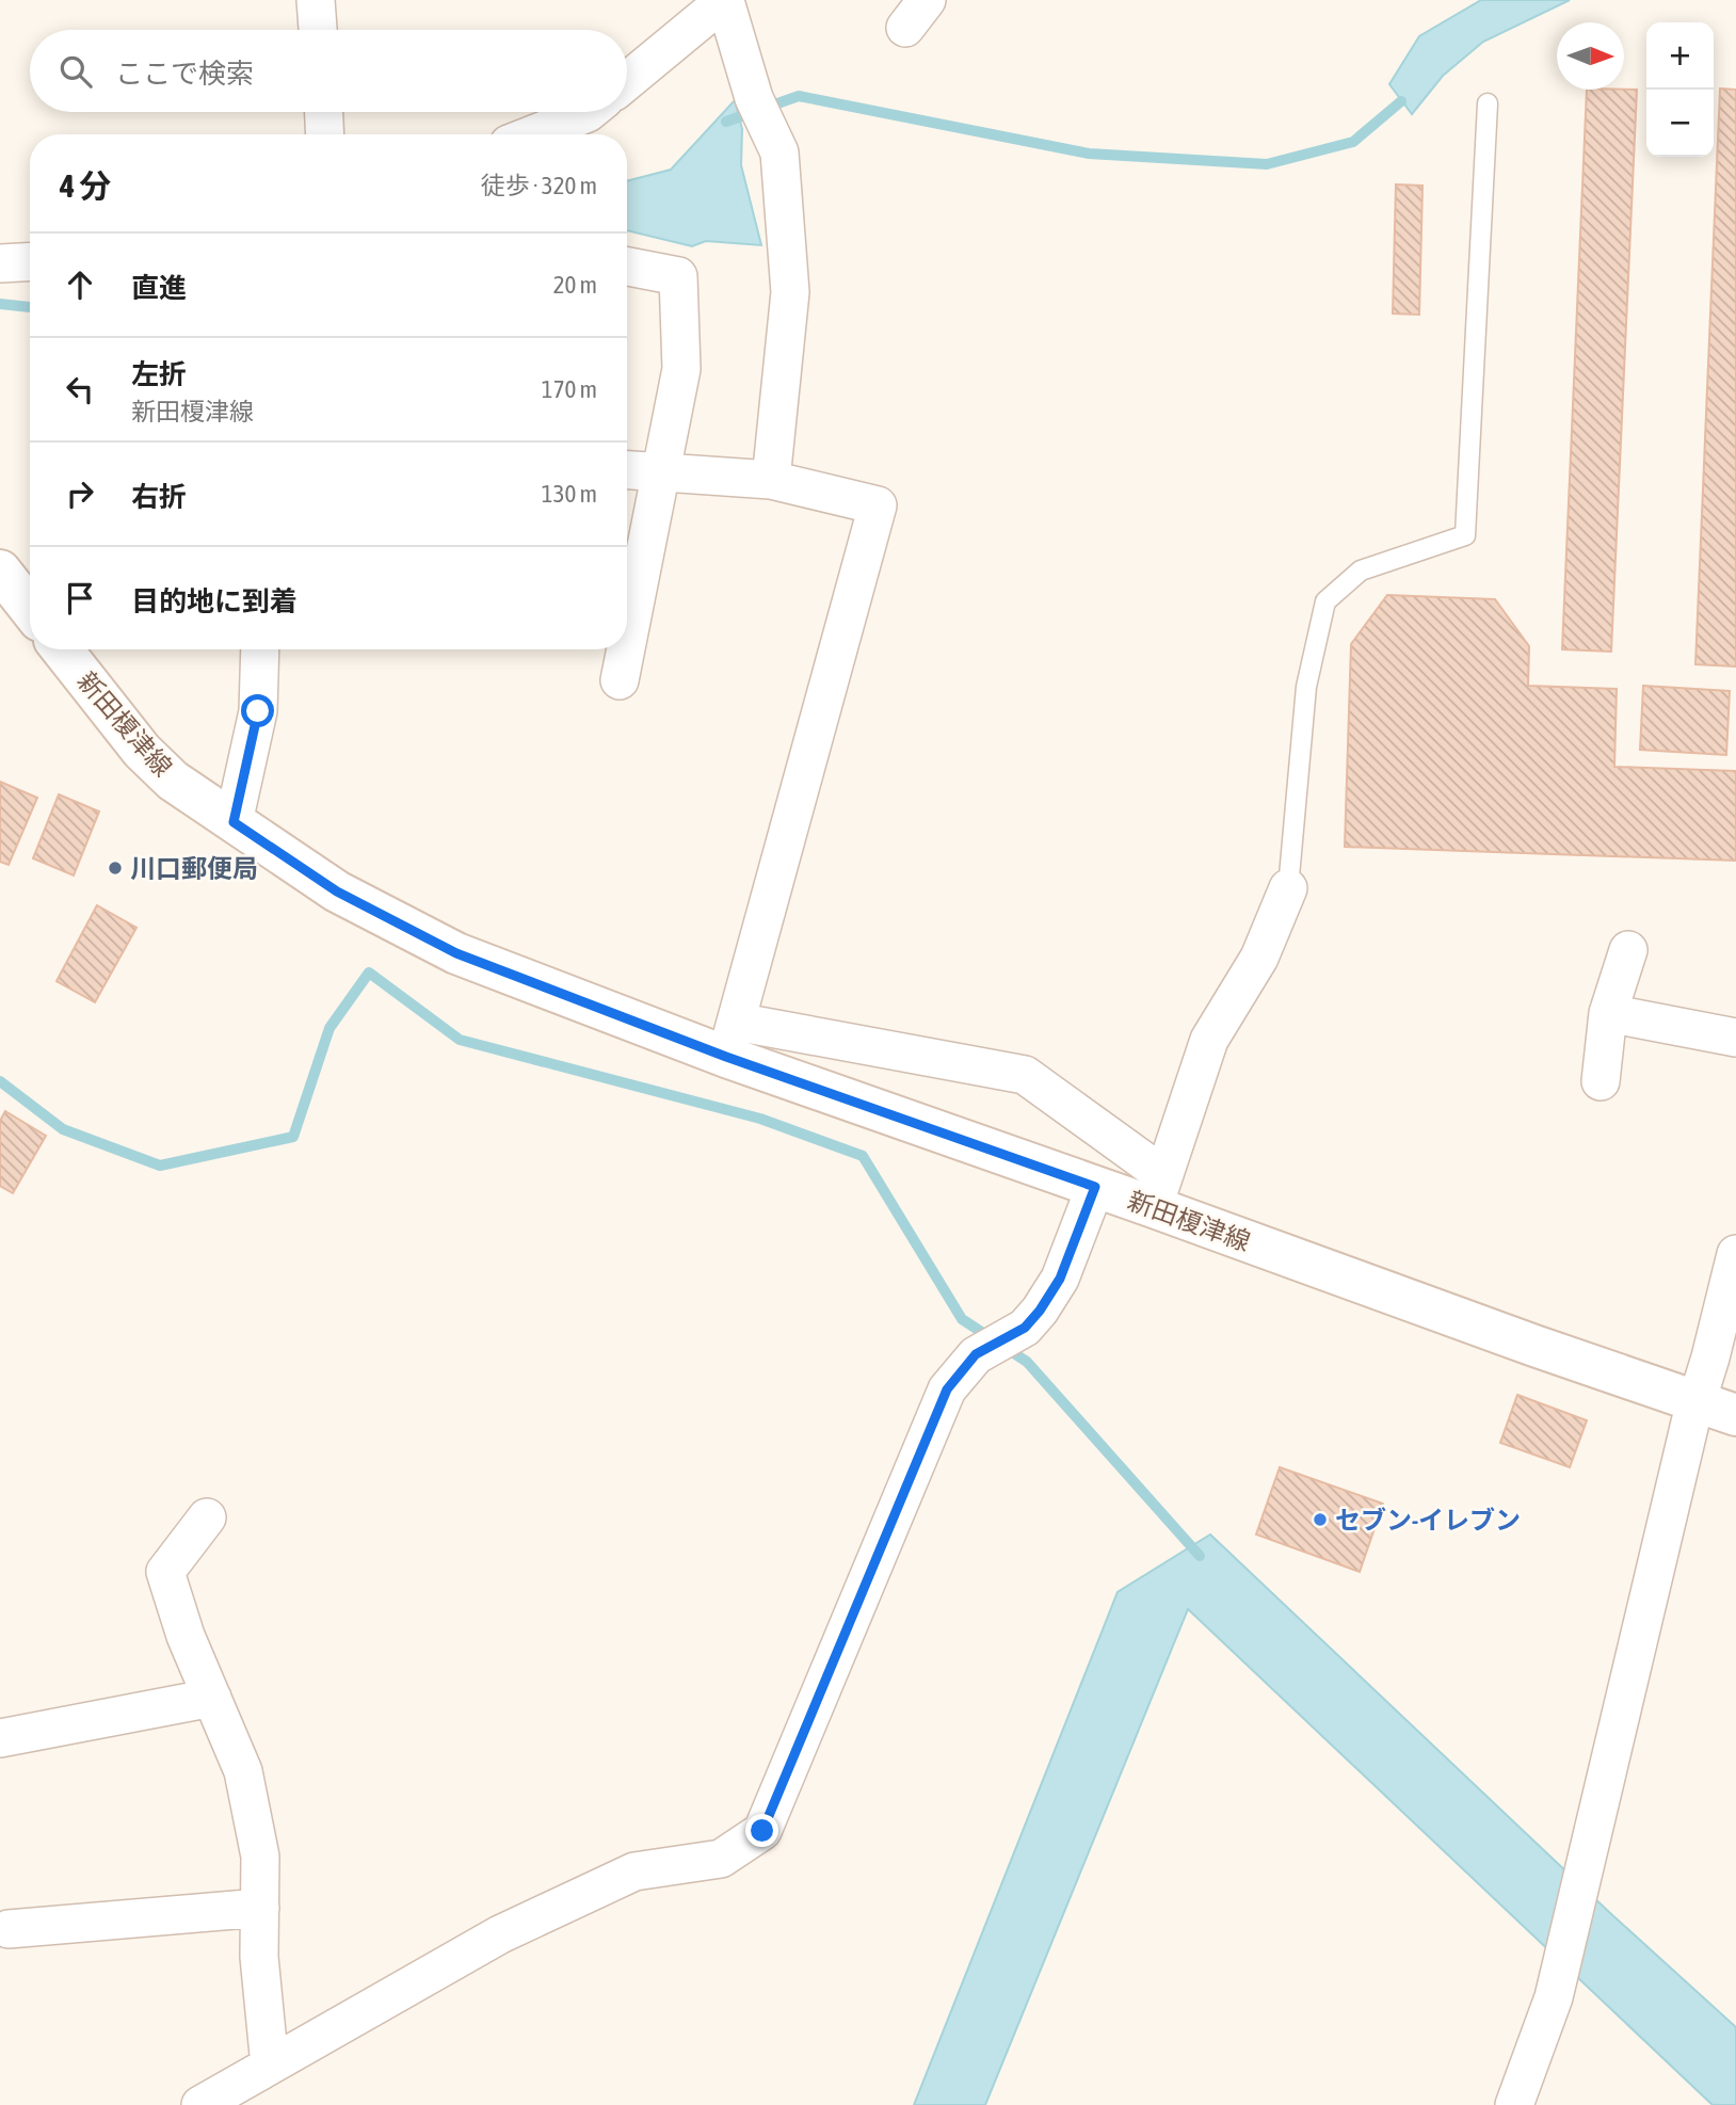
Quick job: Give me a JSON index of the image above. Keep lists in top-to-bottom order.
{
  "streets": {
    "main road": ["新田榎津線"]
  },
  "places": ["川口郵便局", "セブン-イレブン"],
  "north": "right",
  "page": {
    "map_buttons": ["+", "−"],
    "search": "ここで検索",
    "heading": ["4 分", "徒歩 · 320 m"],
    "list": [
      ["直進", "20 m"],
      ["左折", "新田榎津線", "170 m"],
      ["右折", "130 m"],
      "目的地に到着"
    ]
  }
}
